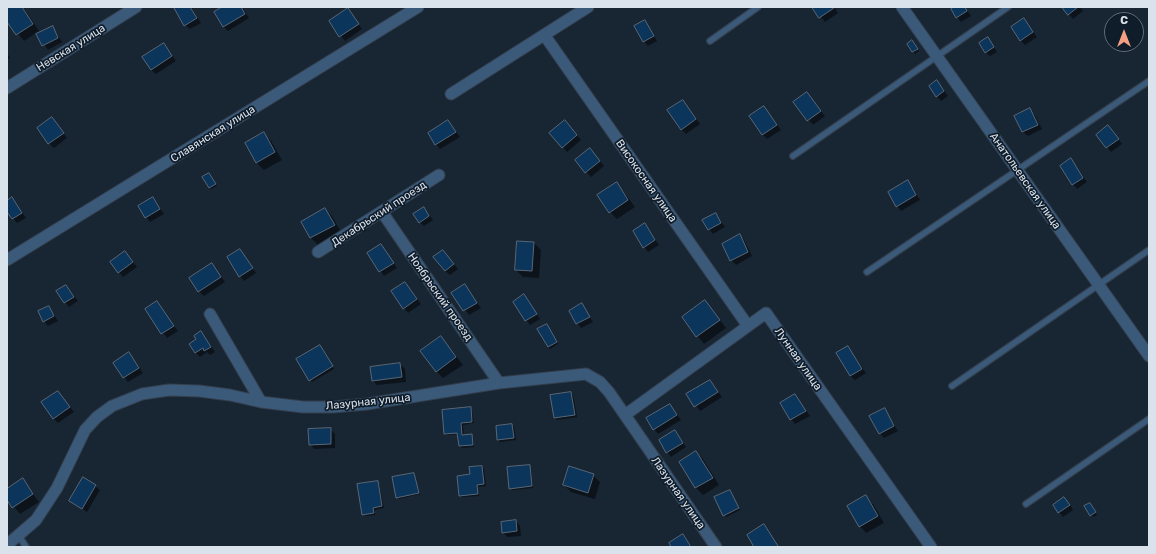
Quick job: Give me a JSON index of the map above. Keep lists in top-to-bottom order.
{
  "streets": {
    "street": [
      "Невская улица",
      "Славянская улица",
      "Високосная улица",
      "Анатольевская улица",
      "Декабрьский проезд",
      "Ноябрьский проезд",
      "Лунная улица",
      "Лазурная улица"
    ]
  },
  "crossings": [
    ["Високосная улица", "Лунная улица"],
    ["Декабрьский проезд", "Ноябрьский проезд"],
    ["Ноябрьский проезд", "Лазурная улица"],
    ["Лунная улица", "Лазурная улица"]
  ],
  "north": "top"
}
